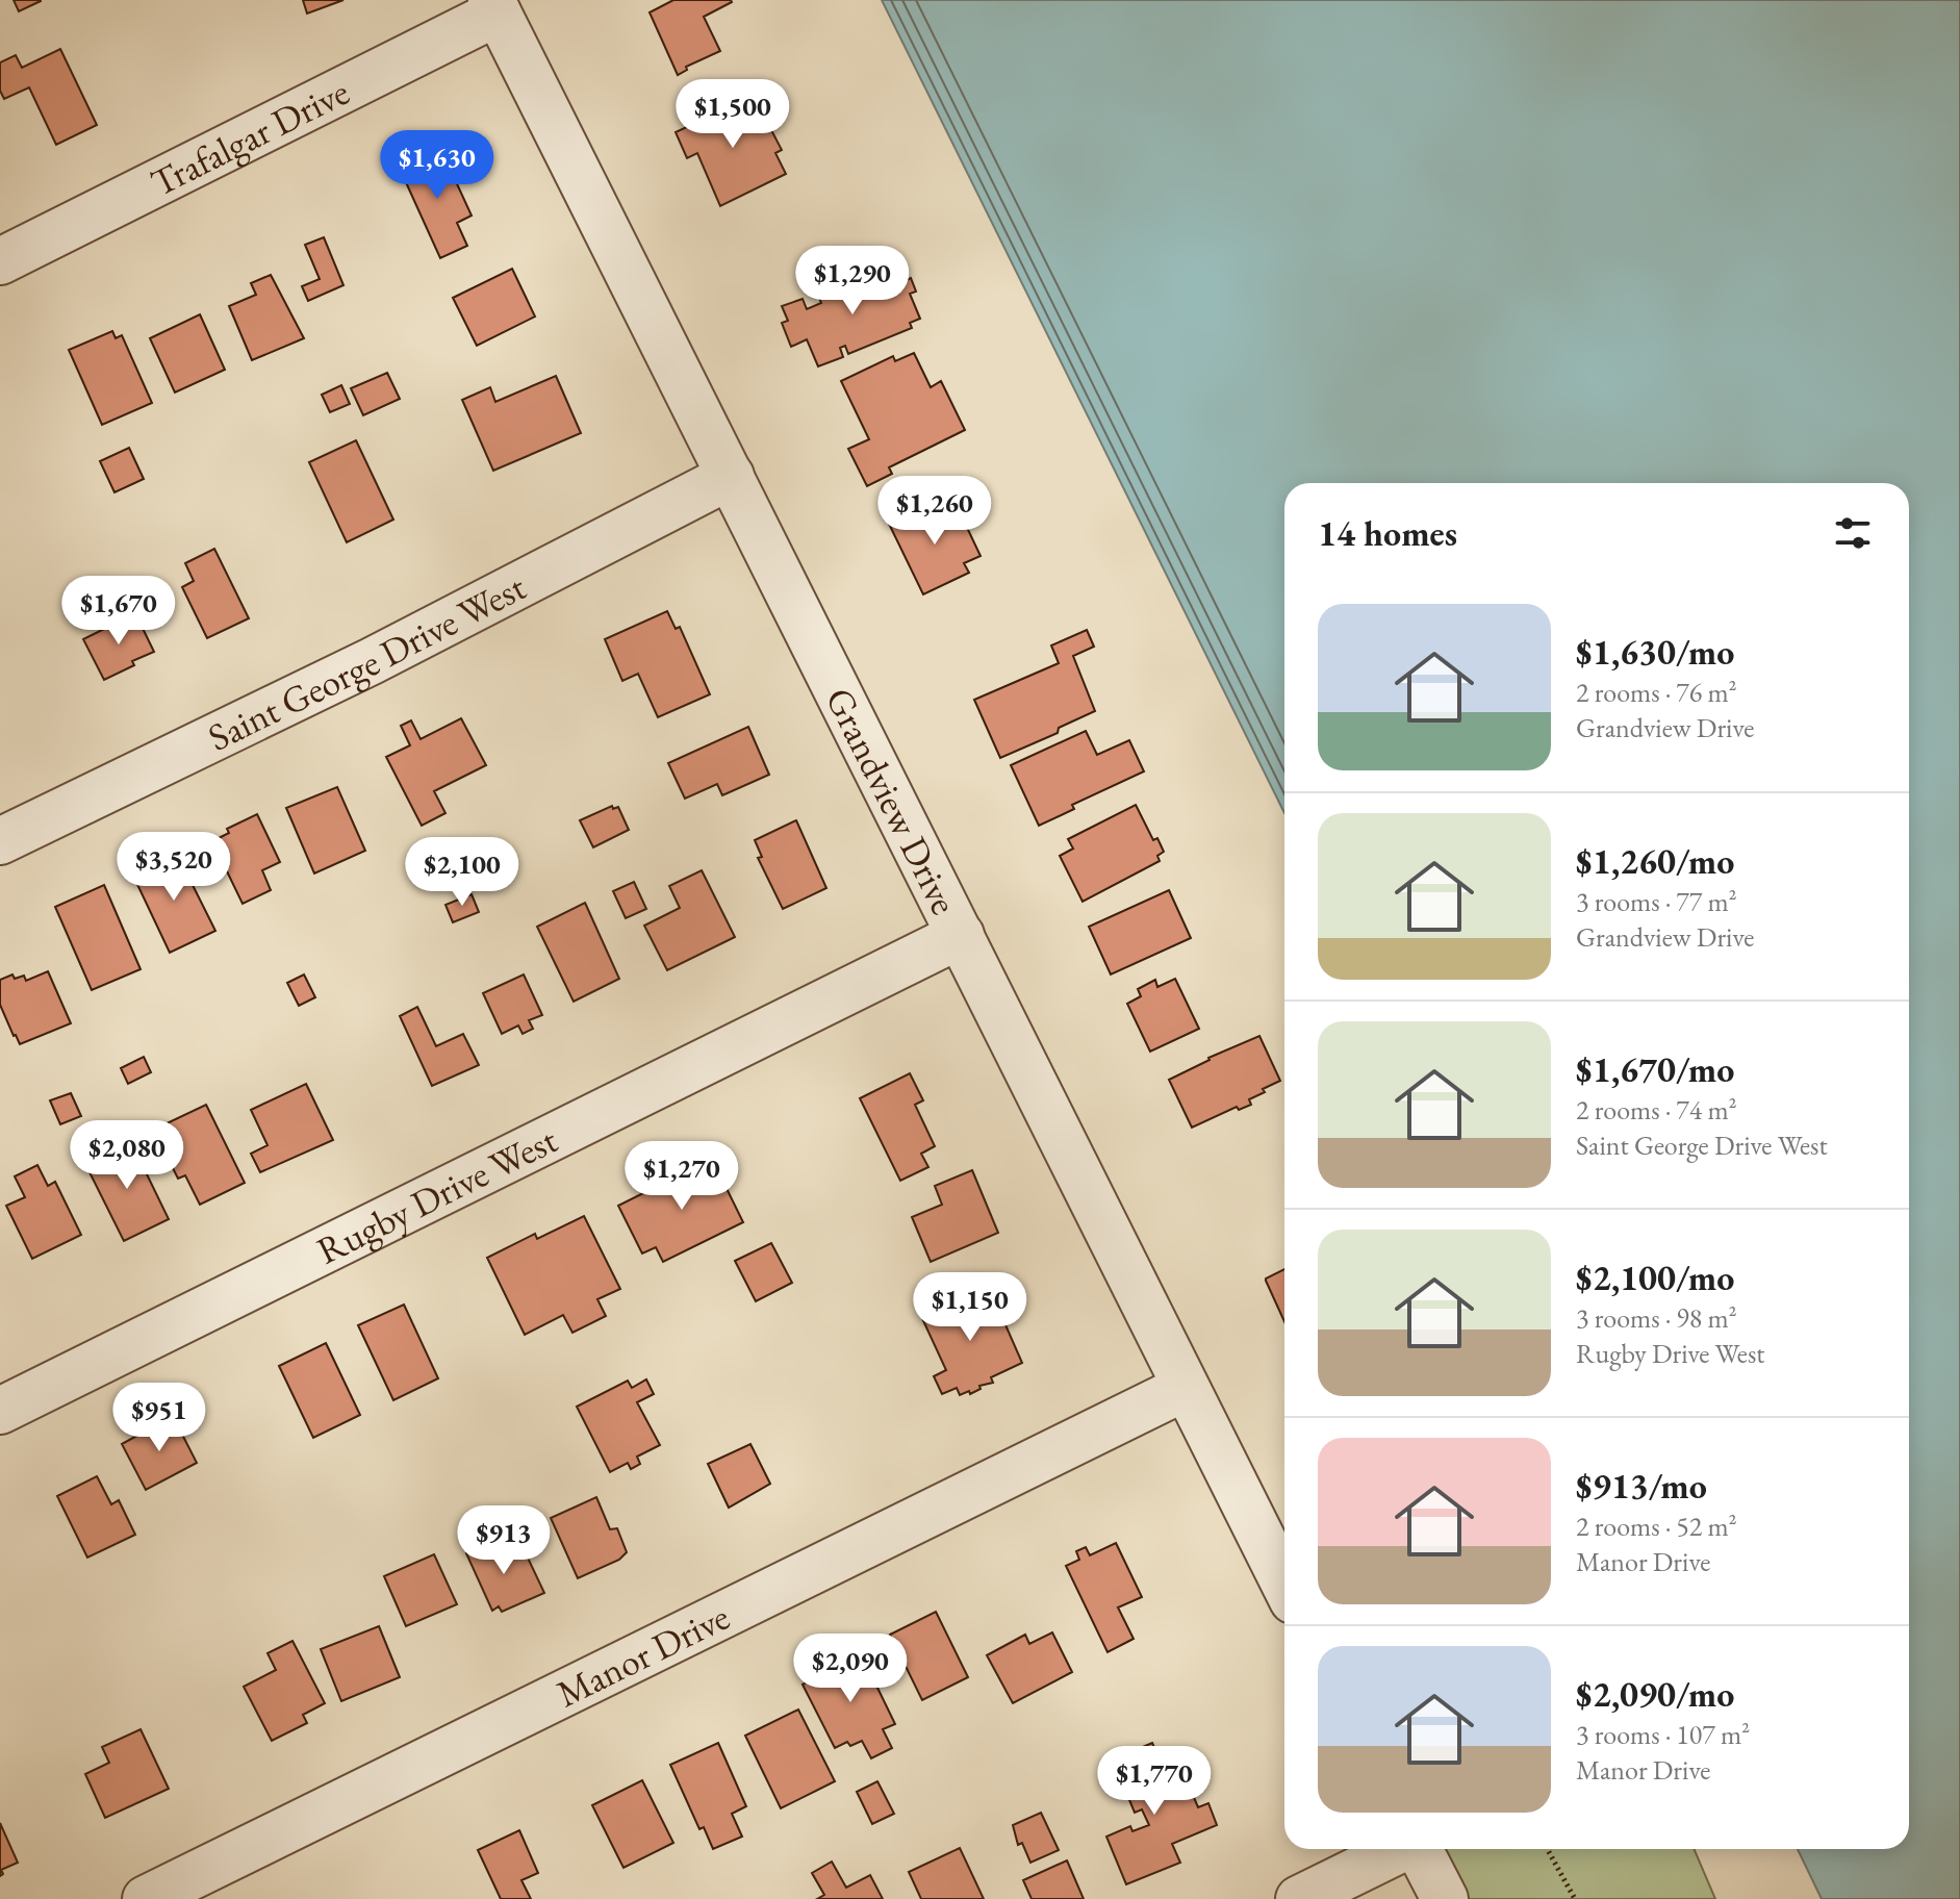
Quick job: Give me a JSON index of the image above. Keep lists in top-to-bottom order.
{
  "streets": {
    "street": [
      "Trafalgar Drive",
      "Saint George Drive West",
      "Grandview Drive",
      "Rugby Drive West",
      "Manor Drive"
    ]
  },
  "crossings": [
    ["Trafalgar Drive", "Grandview Drive"],
    ["Saint George Drive West", "Grandview Drive"],
    ["Grandview Drive", "Rugby Drive West"],
    ["Grandview Drive", "Manor Drive"]
  ],
  "page": {
    "price": [
      "$1,500",
      "$1,630",
      "$1,290",
      "$1,260",
      "$1,670",
      "$3,520",
      "$2,100",
      "$2,080",
      "$1,270",
      "$1,150",
      "$951",
      "$913",
      "$2,090",
      "$1,770"
    ],
    "heading": "14 homes",
    "list": [
      {
        "name": "$1,630/mo",
        "note": "2 rooms · 76 m² · Grandview Drive"
      },
      {
        "name": "$1,260/mo",
        "note": "3 rooms · 77 m² · Grandview Drive"
      },
      {
        "name": "$1,670/mo",
        "note": "2 rooms · 74 m² · Saint George Drive West"
      },
      {
        "name": "$2,100/mo",
        "note": "3 rooms · 98 m² · Rugby Drive West"
      },
      {
        "name": "$913/mo",
        "note": "2 rooms · 52 m² · Manor Drive"
      },
      {
        "name": "$2,090/mo",
        "note": "3 rooms · 107 m² · Manor Drive"
      }
    ]
  }
}
